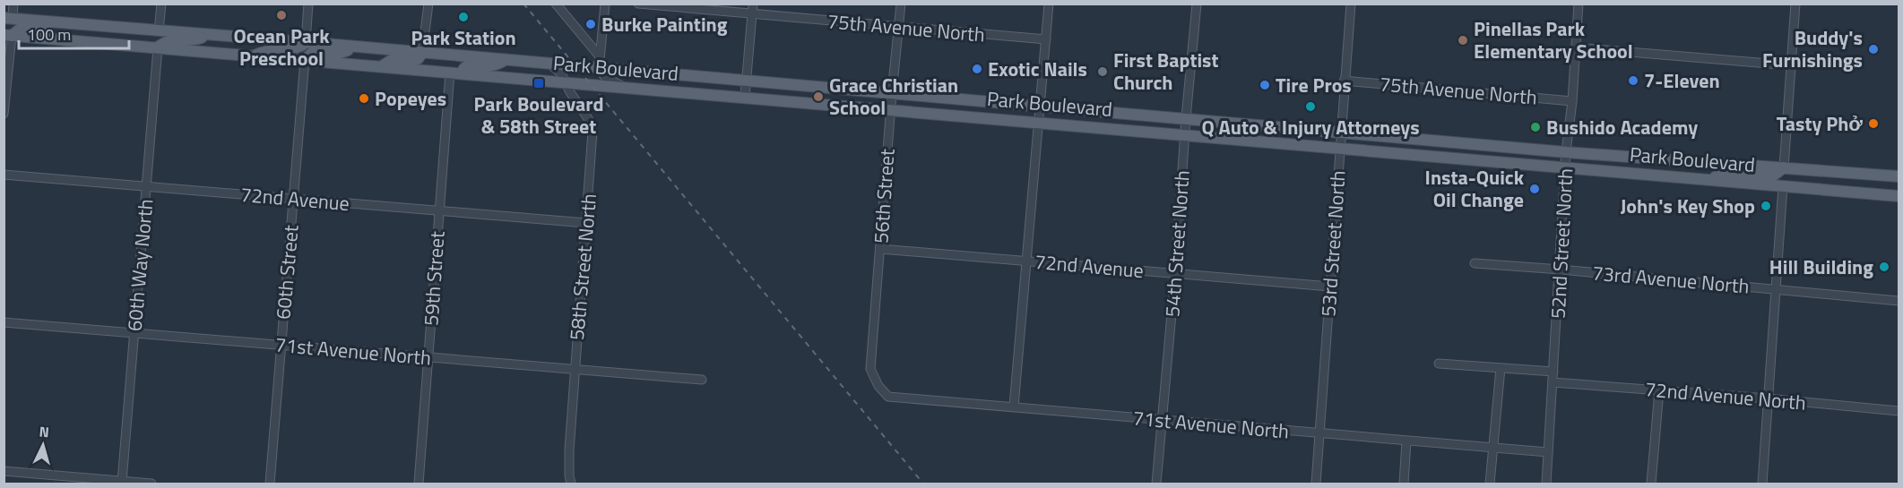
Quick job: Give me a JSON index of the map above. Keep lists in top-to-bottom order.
{
  "streets": {
    "main road": ["Park Boulevard"],
    "street": [
      "75th Avenue North",
      "56th Street",
      "72nd Avenue",
      "54th Street North",
      "53rd Street North",
      "52nd Street North",
      "60th Way North",
      "58th Street North",
      "60th Street",
      "59th Street",
      "73rd Avenue North",
      "71st Avenue North",
      "72nd Avenue North"
    ]
  },
  "crossings": [
    ["75th Avenue North", "56th Street"],
    ["75th Avenue North", "53rd Street North"],
    ["75th Avenue North", "52nd Street North"],
    ["Park Boulevard", "56th Street"],
    ["Park Boulevard", "54th Street North"],
    ["Park Boulevard", "53rd Street North"],
    ["Park Boulevard", "52nd Street North"],
    ["Park Boulevard", "60th Way North"],
    ["Park Boulevard", "58th Street North"],
    ["Park Boulevard", "60th Street"],
    ["Park Boulevard", "59th Street"],
    ["56th Street", "72nd Avenue"],
    ["56th Street", "71st Avenue North"],
    ["72nd Avenue", "54th Street North"],
    ["72nd Avenue", "53rd Street North"],
    ["72nd Avenue", "60th Way North"],
    ["72nd Avenue", "58th Street North"],
    ["72nd Avenue", "60th Street"],
    ["72nd Avenue", "59th Street"],
    ["54th Street North", "71st Avenue North"],
    ["53rd Street North", "71st Avenue North"],
    ["52nd Street North", "73rd Avenue North"],
    ["52nd Street North", "71st Avenue North"],
    ["52nd Street North", "72nd Avenue North"],
    ["60th Way North", "71st Avenue North"],
    ["58th Street North", "71st Avenue North"],
    ["60th Street", "71st Avenue North"],
    ["59th Street", "71st Avenue North"]
  ],
  "places": {
    "other": [
      "Ocean Park Preschool",
      "Park Station",
      "Burke Painting",
      "Pinellas Park Elementary School",
      "Buddy's Furnishings",
      "Exotic Nails",
      "First Baptist Church",
      "7-Eleven",
      "Tire Pros",
      "Grace Christian School",
      "Popeyes",
      "Q Auto & Injury Attorneys",
      "Tasty Phở",
      "Bushido Academy",
      "Insta-Quick Oil Change",
      "John's Key Shop",
      "Hill Building"
    ],
    "transit": ["Park Boulevard & 58th Street"]
  },
  "scale_bar": "100 m",
  "north": "top"
}
